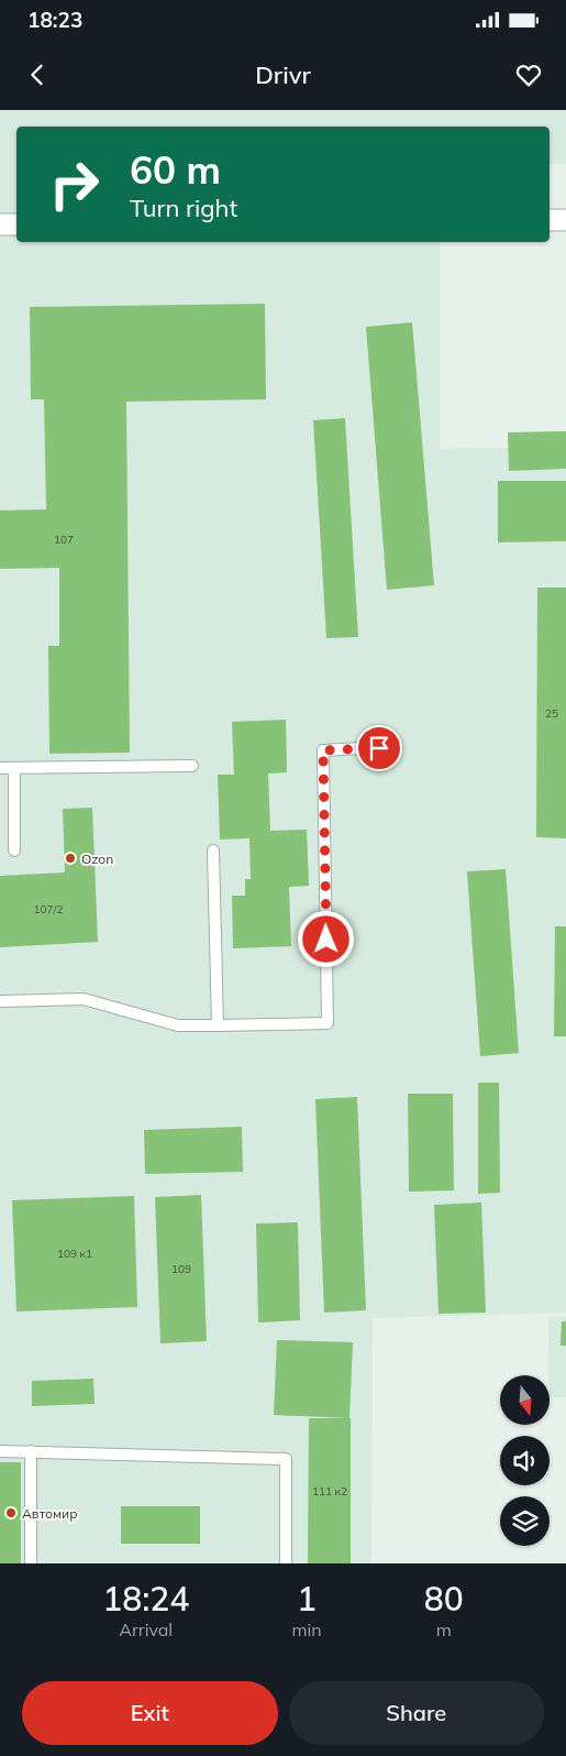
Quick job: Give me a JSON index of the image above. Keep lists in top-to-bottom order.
{
  "places": ["Ozon", "Автомир"],
  "house_numbers": [
    "107",
    "25",
    "107/2",
    "109 к1",
    "109",
    "111 к2"
  ],
  "north": "bottom",
  "page": {
    "status": "18:23",
    "header": "Drivr",
    "turn": ["60 m", "Turn right"],
    "eta": [
      "18:24",
      "Arrival",
      "1",
      "min",
      "80",
      "m"
    ],
    "buttons": ["Exit", "Share"]
  }
}
